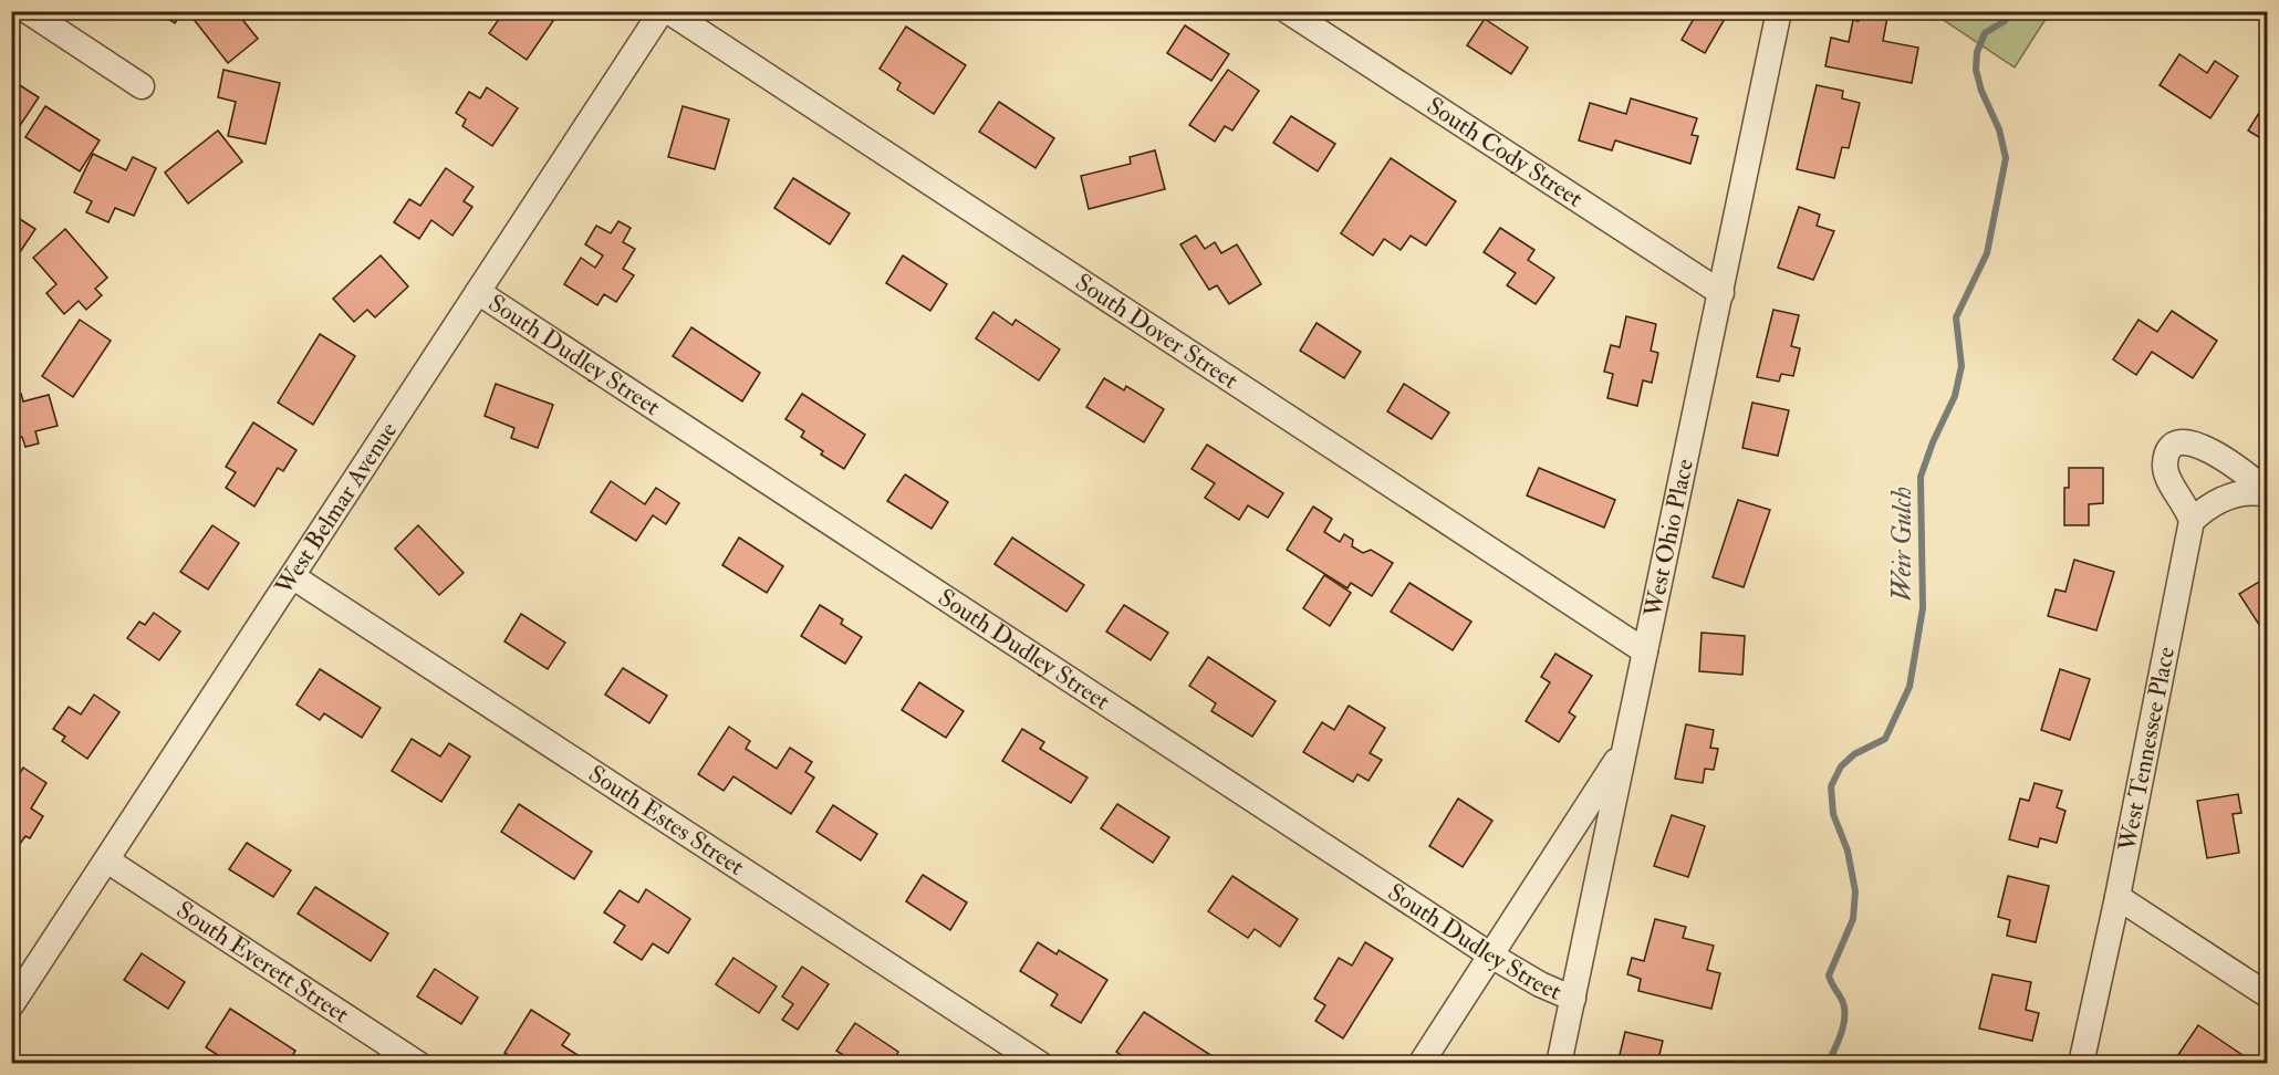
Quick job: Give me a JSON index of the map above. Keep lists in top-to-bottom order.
{
  "streets": {
    "street": [
      "South Cody Street",
      "South Dover Street",
      "South Dudley Street",
      "West Belmar Avenue",
      "West Ohio Place",
      "West Tennessee Place",
      "South Estes Street",
      "South Everett Street"
    ]
  },
  "crossings": [
    ["South Cody Street", "West Ohio Place"],
    ["South Dover Street", "West Ohio Place"],
    ["South Dudley Street", "West Belmar Avenue"],
    ["South Dudley Street", "West Ohio Place"],
    ["West Belmar Avenue", "South Estes Street"],
    ["West Belmar Avenue", "South Everett Street"]
  ],
  "water": ["Weir Gulch"]
}
